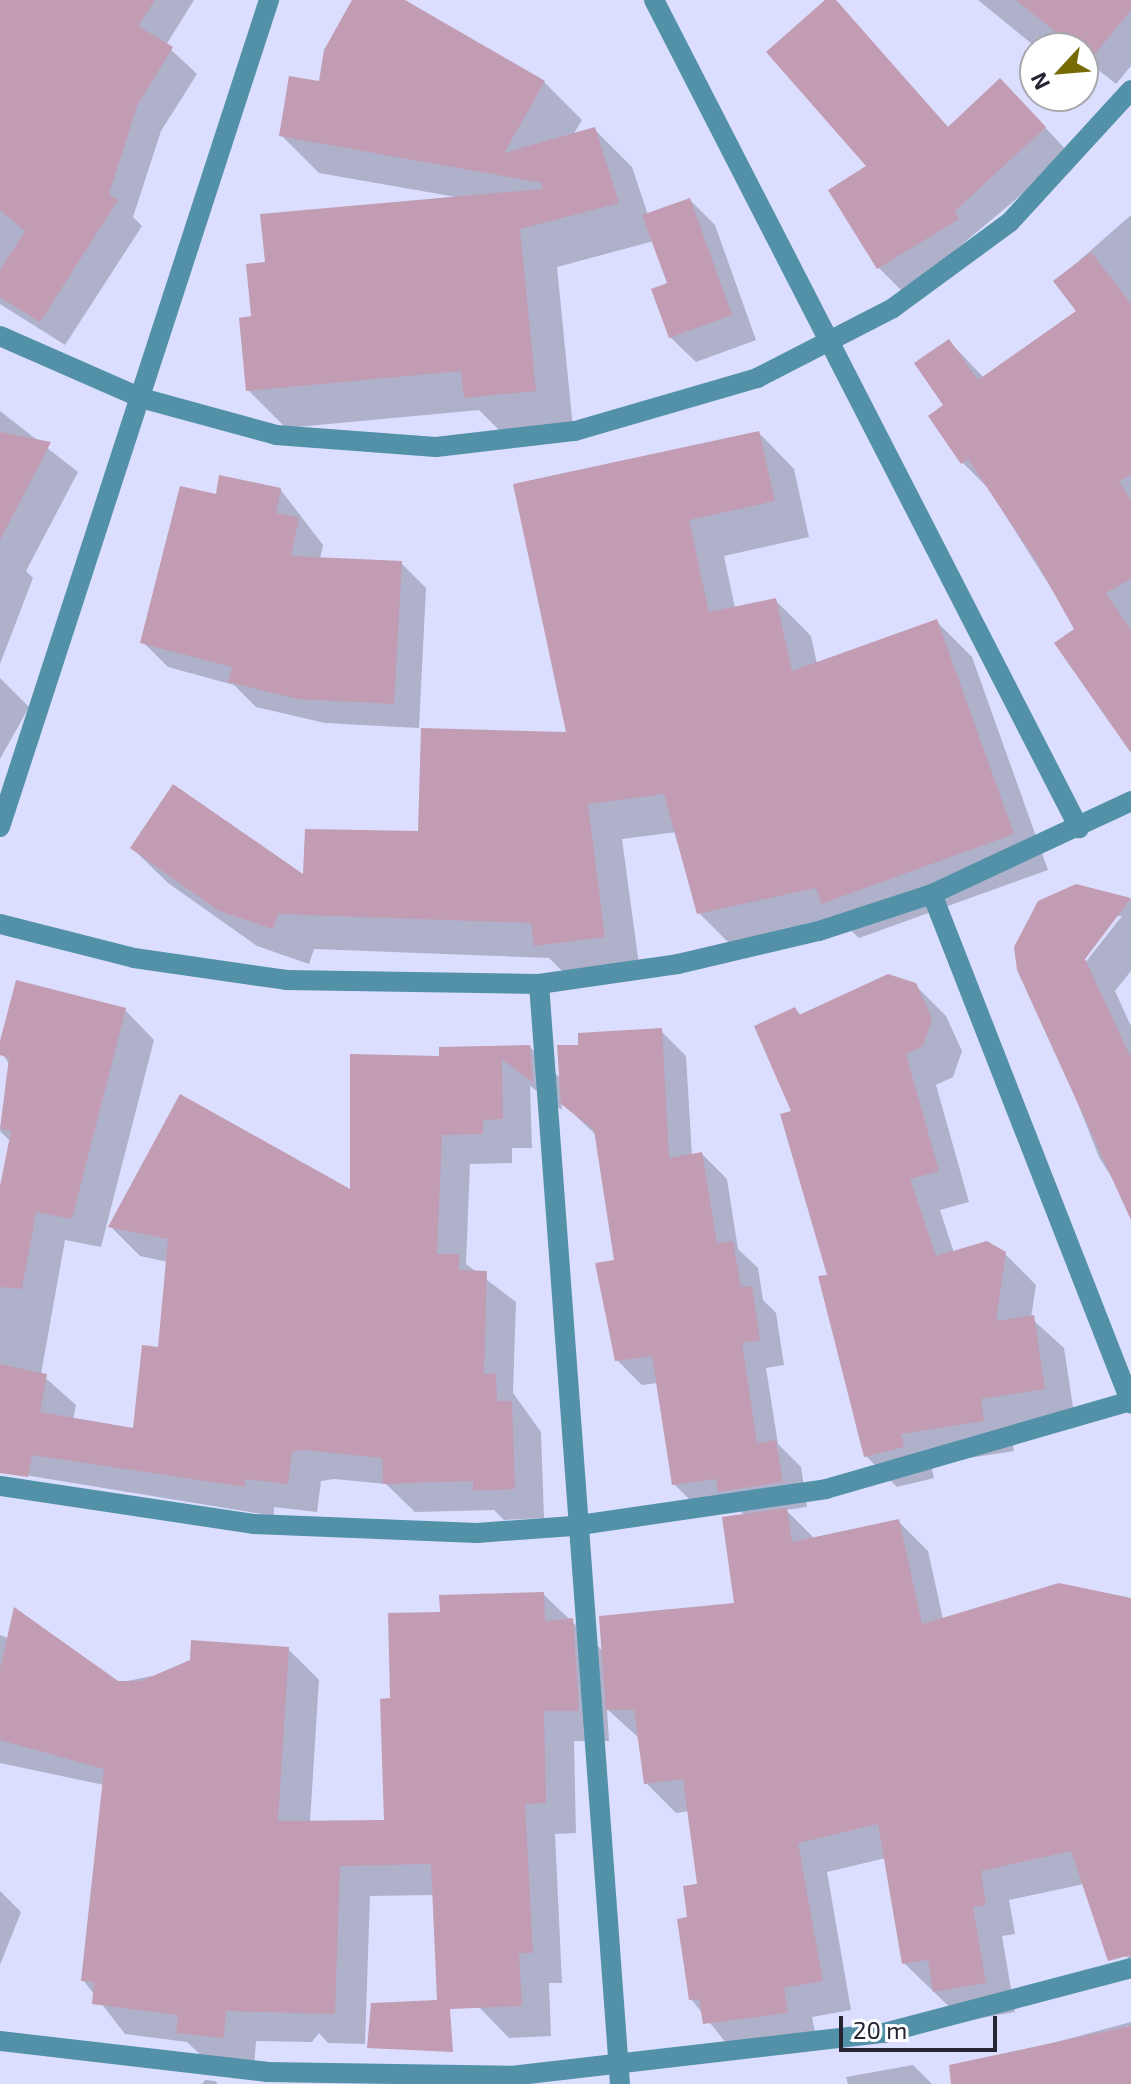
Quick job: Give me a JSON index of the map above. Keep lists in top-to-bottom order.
{
  "scale_bar": "20 m",
  "north": "bottom left"
}
